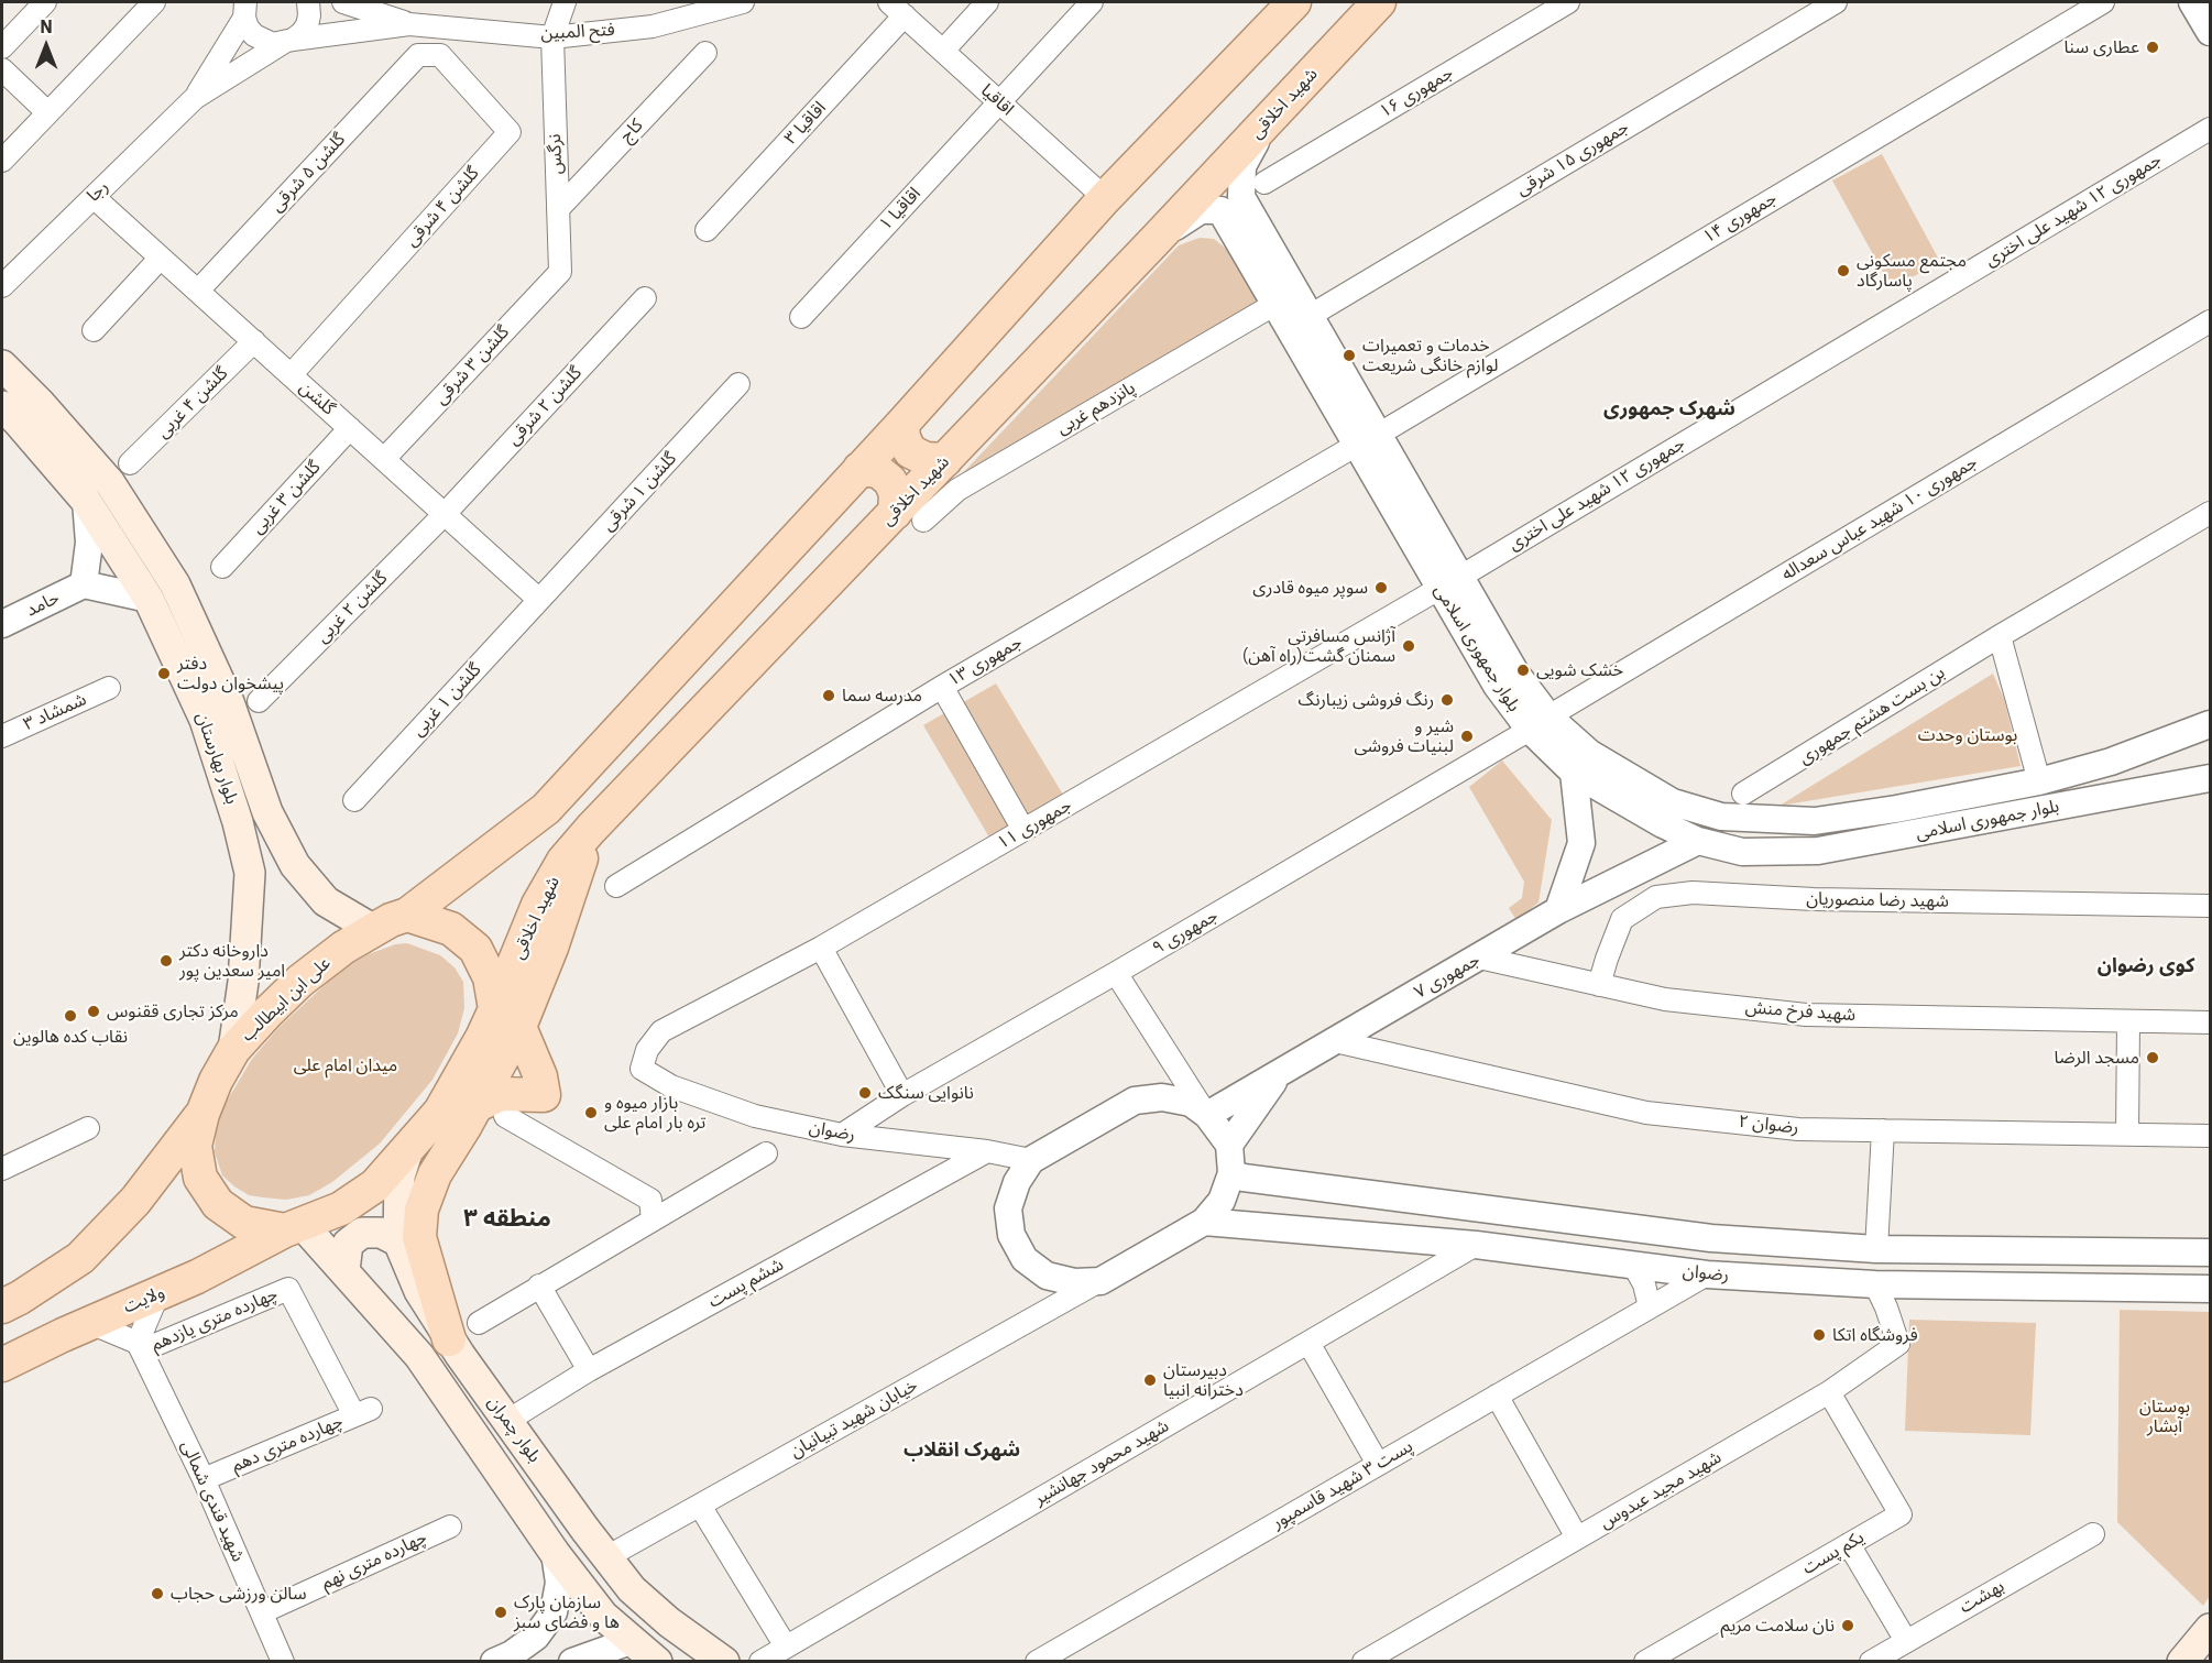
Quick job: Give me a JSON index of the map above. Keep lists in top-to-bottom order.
{
  "streets": {
    "main road": [
      "شهید اخلاقی",
      "بلوار بهارستان",
      "علی ابن ابیطالب",
      "ولایت",
      "بلوار چمران"
    ],
    "street": [
      "فتح المبین",
      "جمهوری ۱۶",
      "اقاقیا",
      "اقاقیا ۳",
      "کاج",
      "نرگس",
      "جمهوری ۱۵ شرقی",
      "گلشن ۵ شرقی",
      "رجا",
      "گلشن ۴ شرقی",
      "اقاقیا ۱",
      "جمهوری ۱۲ شهید علی اختری",
      "جمهوری ۱۴",
      "گلشن ۳ شرقی",
      "گلشن",
      "گلشن ۴ غربی",
      "گلشن ۲ شرقی",
      "پانزدهم غربی",
      "گلشن ۱ شرقی",
      "گلشن ۳ غربی",
      "جمهوری ۱۰ شهید عباس سعداله",
      "حامد",
      "گلشن ۲ غربی",
      "بلوار جمهوری اسلامی",
      "جمهوری ۱۳",
      "گلشن ۱ غربی",
      "شمشاد ۳",
      "بن بست هشتم جمهوری",
      "جمهوری ۱۱",
      "شهید رضا منصوریان",
      "جمهوری ۹",
      "جمهوری ۷",
      "شهید فرخ منش",
      "رضوان ۲",
      "رضوان",
      "ششم پست",
      "چهارده متری یازدهم",
      "خیابان شهید تبیانیان",
      "چهارده متری دهم",
      "شهید محمود جهانشیر",
      "پست ۳ شهید قاسمپور",
      "شهید مجید عبدوس",
      "شهید قندی شمالی",
      "یکم پست",
      "چهارده متری نهم",
      "بهشت"
    ]
  },
  "crossings": [
    ["فتح المبین", "نرگس"],
    ["اقاقیا", "اقاقیا ۳"],
    ["اقاقیا", "اقاقیا ۱"],
    ["شهید اخلاقی", "پانزدهم غربی"],
    ["کاج", "نرگس"],
    ["نرگس", "گلشن ۳ شرقی"],
    ["جمهوری ۱۵ شرقی", "بلوار جمهوری اسلامی"],
    ["گلشن ۵ شرقی", "گلشن ۴ شرقی"],
    ["گلشن ۵ شرقی", "گلشن"],
    ["رجا", "گلشن"],
    ["گلشن ۴ شرقی", "گلشن"],
    ["جمهوری ۱۲ شهید علی اختری", "بلوار جمهوری اسلامی"],
    ["جمهوری ۱۲ شهید علی اختری", "جمهوری ۱۱"],
    ["جمهوری ۱۴", "بلوار جمهوری اسلامی"],
    ["جمهوری ۱۴", "جمهوری ۱۳"],
    ["گلشن ۳ شرقی", "گلشن"],
    ["گلشن", "گلشن ۴ غربی"],
    ["گلشن", "گلشن ۲ شرقی"],
    ["گلشن", "گلشن ۱ شرقی"],
    ["گلشن", "گلشن ۳ غربی"],
    ["گلشن", "گلشن ۲ غربی"],
    ["گلشن", "گلشن ۱ غربی"],
    ["گلشن ۲ شرقی", "گلشن ۲ غربی"],
    ["پانزدهم غربی", "بلوار جمهوری اسلامی"],
    ["گلشن ۱ شرقی", "گلشن ۱ غربی"],
    ["جمهوری ۱۰ شهید عباس سعداله", "بلوار جمهوری اسلامی"],
    ["جمهوری ۱۰ شهید عباس سعداله", "جمهوری ۹"],
    ["بلوار جمهوری اسلامی", "جمهوری ۱۳"],
    ["بلوار جمهوری اسلامی", "جمهوری ۱۱"],
    ["بلوار جمهوری اسلامی", "جمهوری ۹"],
    ["بلوار جمهوری اسلامی", "جمهوری ۷"],
    ["بلوار بهارستان", "علی ابن ابیطالب"],
    ["جمهوری ۱۱", "رضوان"],
    ["شهید رضا منصوریان", "شهید فرخ منش"],
    ["جمهوری ۹", "رضوان"],
    ["جمهوری ۷", "شهید فرخ منش"],
    ["جمهوری ۷", "رضوان ۲"],
    ["جمهوری ۷", "رضوان"],
    ["جمهوری ۷", "خیابان شهید تبیانیان"],
    ["علی ابن ابیطالب", "ولایت"],
    ["علی ابن ابیطالب", "بلوار چمران"],
    ["رضوان", "ششم پست"],
    ["رضوان", "خیابان شهید تبیانیان"],
    ["رضوان", "شهید محمود جهانشیر"],
    ["رضوان", "پست ۳ شهید قاسمپور"],
    ["رضوان", "شهید مجید عبدوس"],
    ["ششم پست", "بلوار چمران"],
    ["ولایت", "بلوار چمران"],
    ["چهارده متری یازدهم", "چهارده متری دهم"],
    ["چهارده متری یازدهم", "شهید قندی شمالی"],
    ["خیابان شهید تبیانیان", "بلوار چمران"],
    ["چهارده متری دهم", "شهید قندی شمالی"],
    ["شهید مجید عبدوس", "یکم پست"],
    ["شهید قندی شمالی", "چهارده متری نهم"]
  ],
  "districts": [
    "شهرک جمهوری",
    "کوی رضوان",
    "منطقه ۳",
    "شهرک انقلاب"
  ],
  "parks": ["بوستان وحدت", "میدان امام علی", "بوستان آبشار"],
  "places": [
    "عطاری سنا",
    "مجتمع مسکونی پاسارگاد",
    "خدمات و تعمیرات لوازم خانگی شریعت",
    "سوپر میوه قادری",
    "آژانس مسافرتی سمنان گشت(راه آهن)",
    "خشک شویی",
    "دفتر پیشخوان دولت",
    "مدرسه سما",
    "رنگ فروشی زیبارنگ",
    "شیر و لبنیات فروشی",
    "داروخانه دکتر امیر سعدین پور",
    "مرکز تجاری ققنوس",
    "نقاب کده هالوین",
    "مسجد الرضا",
    "نانوایی سنگک",
    "بازار میوه و تره بار امام علی",
    "فروشگاه اتکا",
    "دبیرستان دخترانه انبیا",
    "سالن ورزشی حجاب",
    "سازمان پارک ها و فضای سبز",
    "نان سلامت مریم"
  ],
  "north": "top"
}
